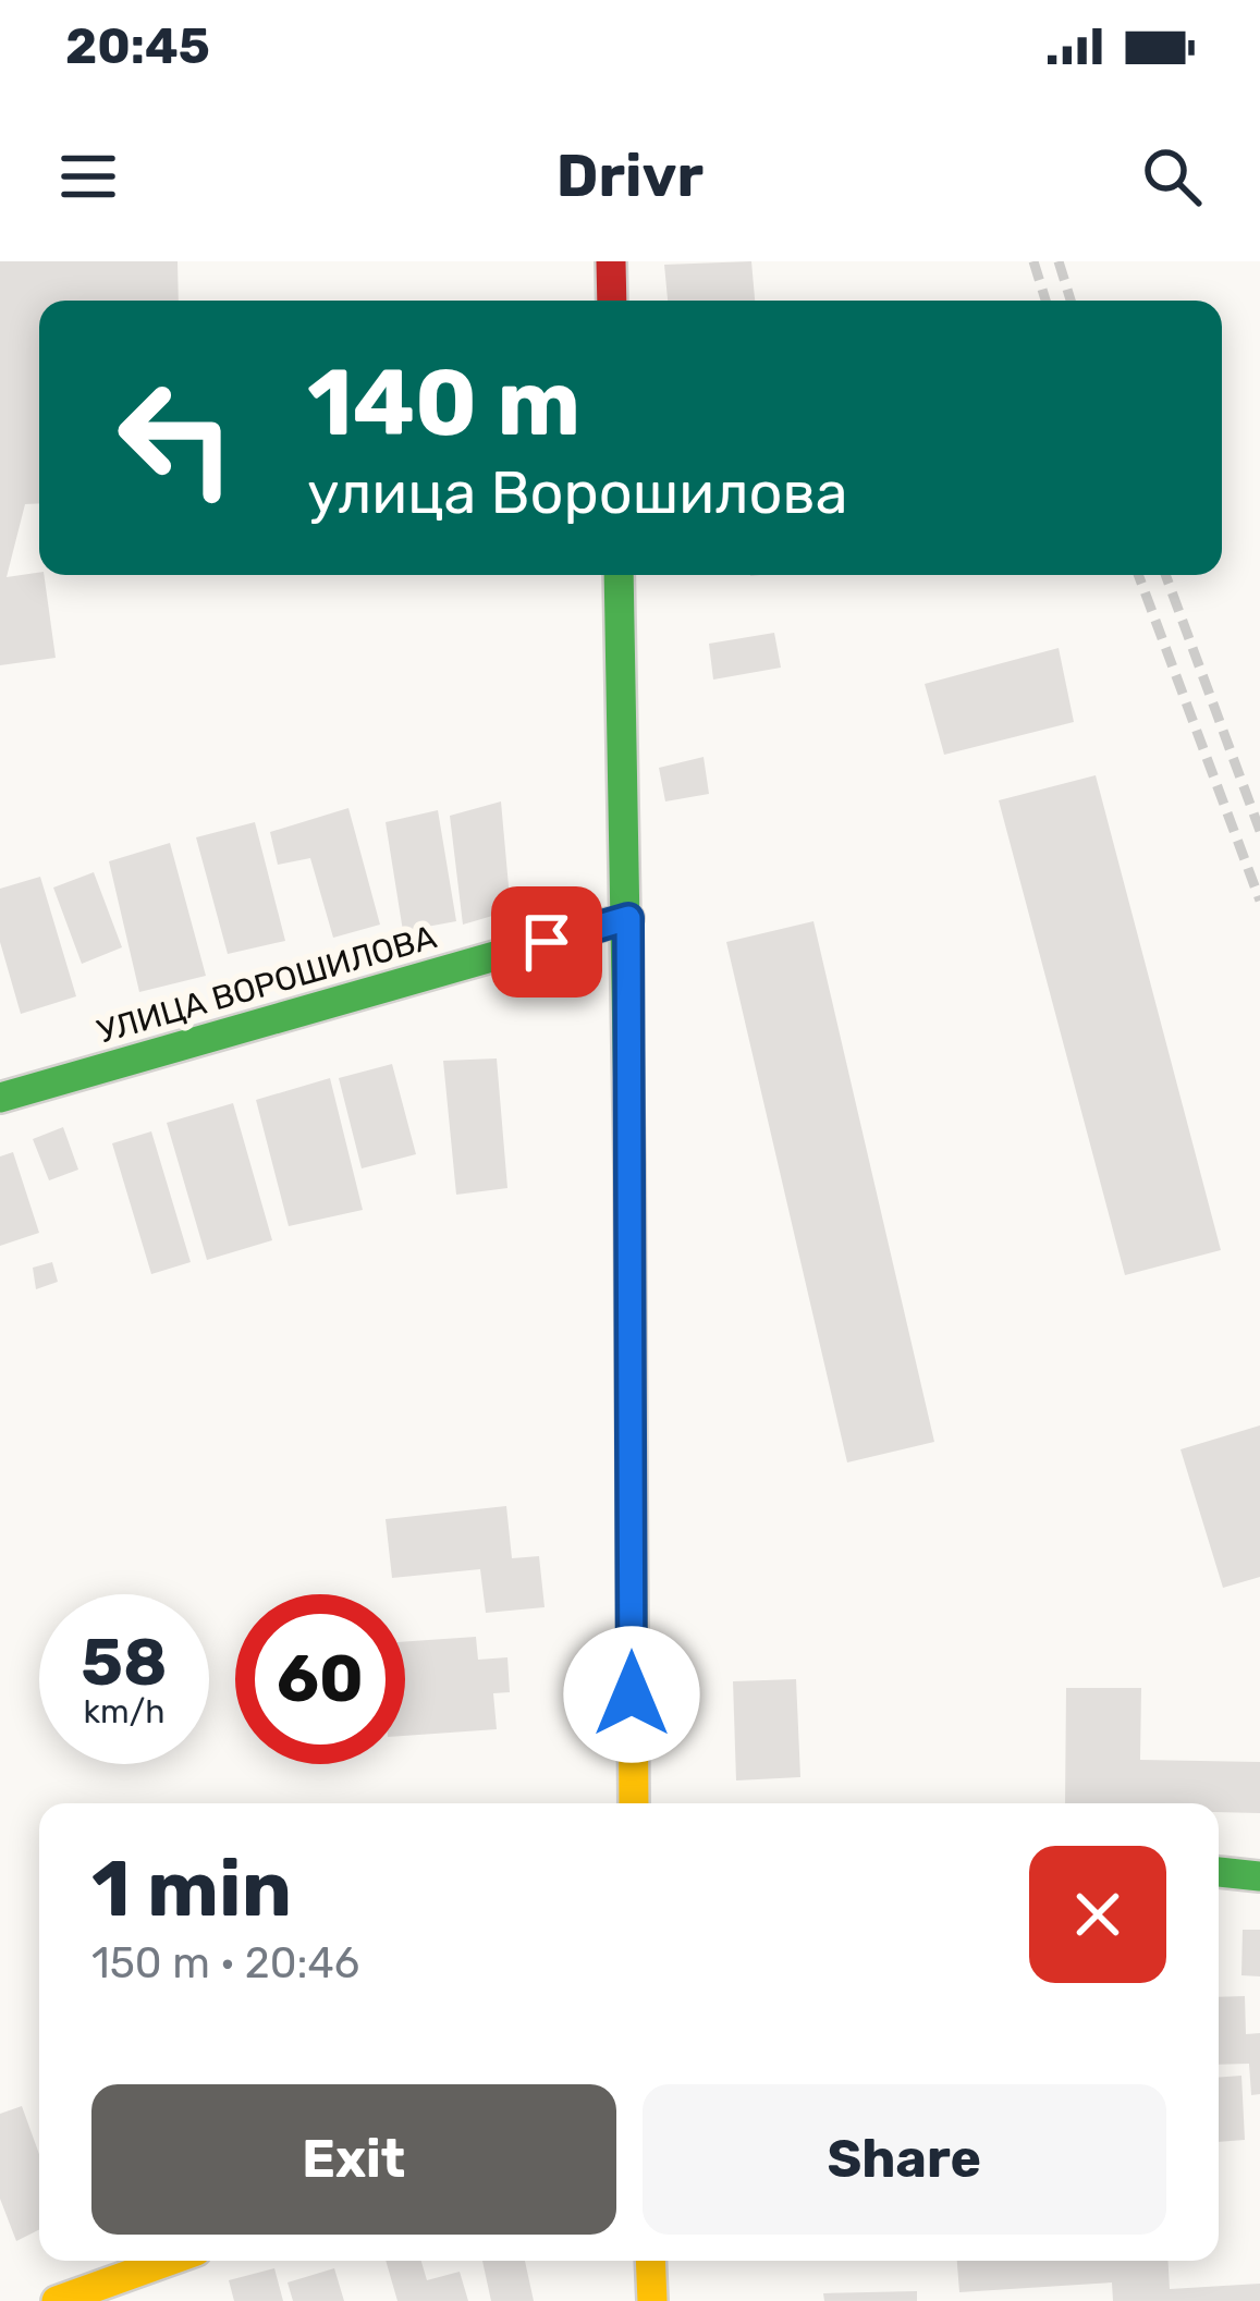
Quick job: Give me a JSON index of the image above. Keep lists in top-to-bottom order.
{
  "streets": {
    "main road": ["УЛИЦА ВОРОШИЛОВА"]
  },
  "page": {
    "status": "20:45",
    "header": "Drivr",
    "turn": ["140 m", "улица Ворошилова"],
    "speed": "58 km/h",
    "limit": "60",
    "heading": ["1 min", "150 m · 20:46"],
    "buttons": ["Exit", "Share"]
  }
}
